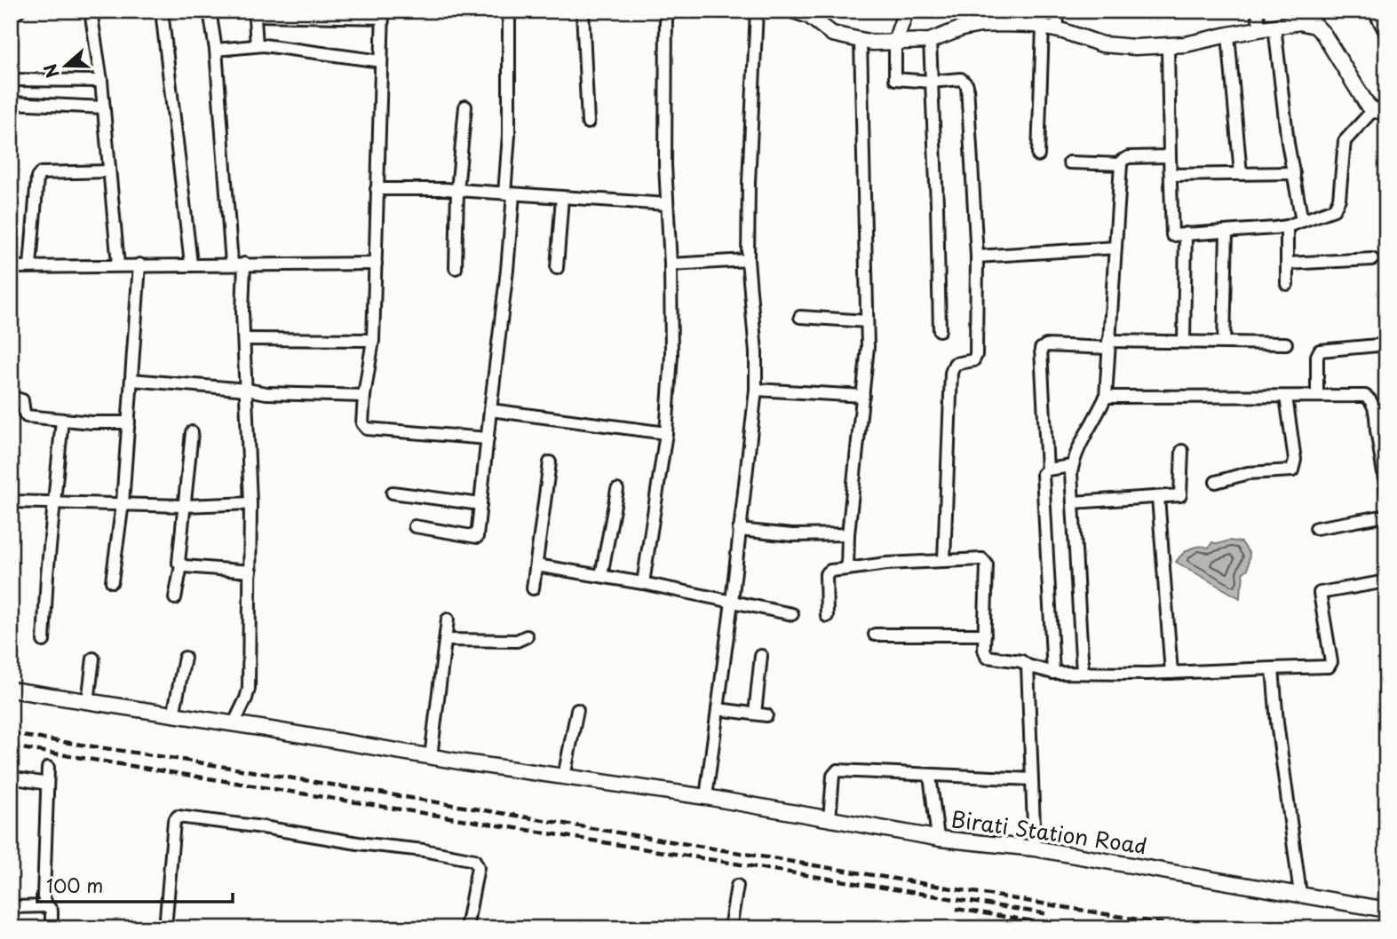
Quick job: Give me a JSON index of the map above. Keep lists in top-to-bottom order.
{
  "streets": {
    "street": ["Birati Station Road"]
  },
  "scale_bar": "100 m",
  "north": "left"
}
